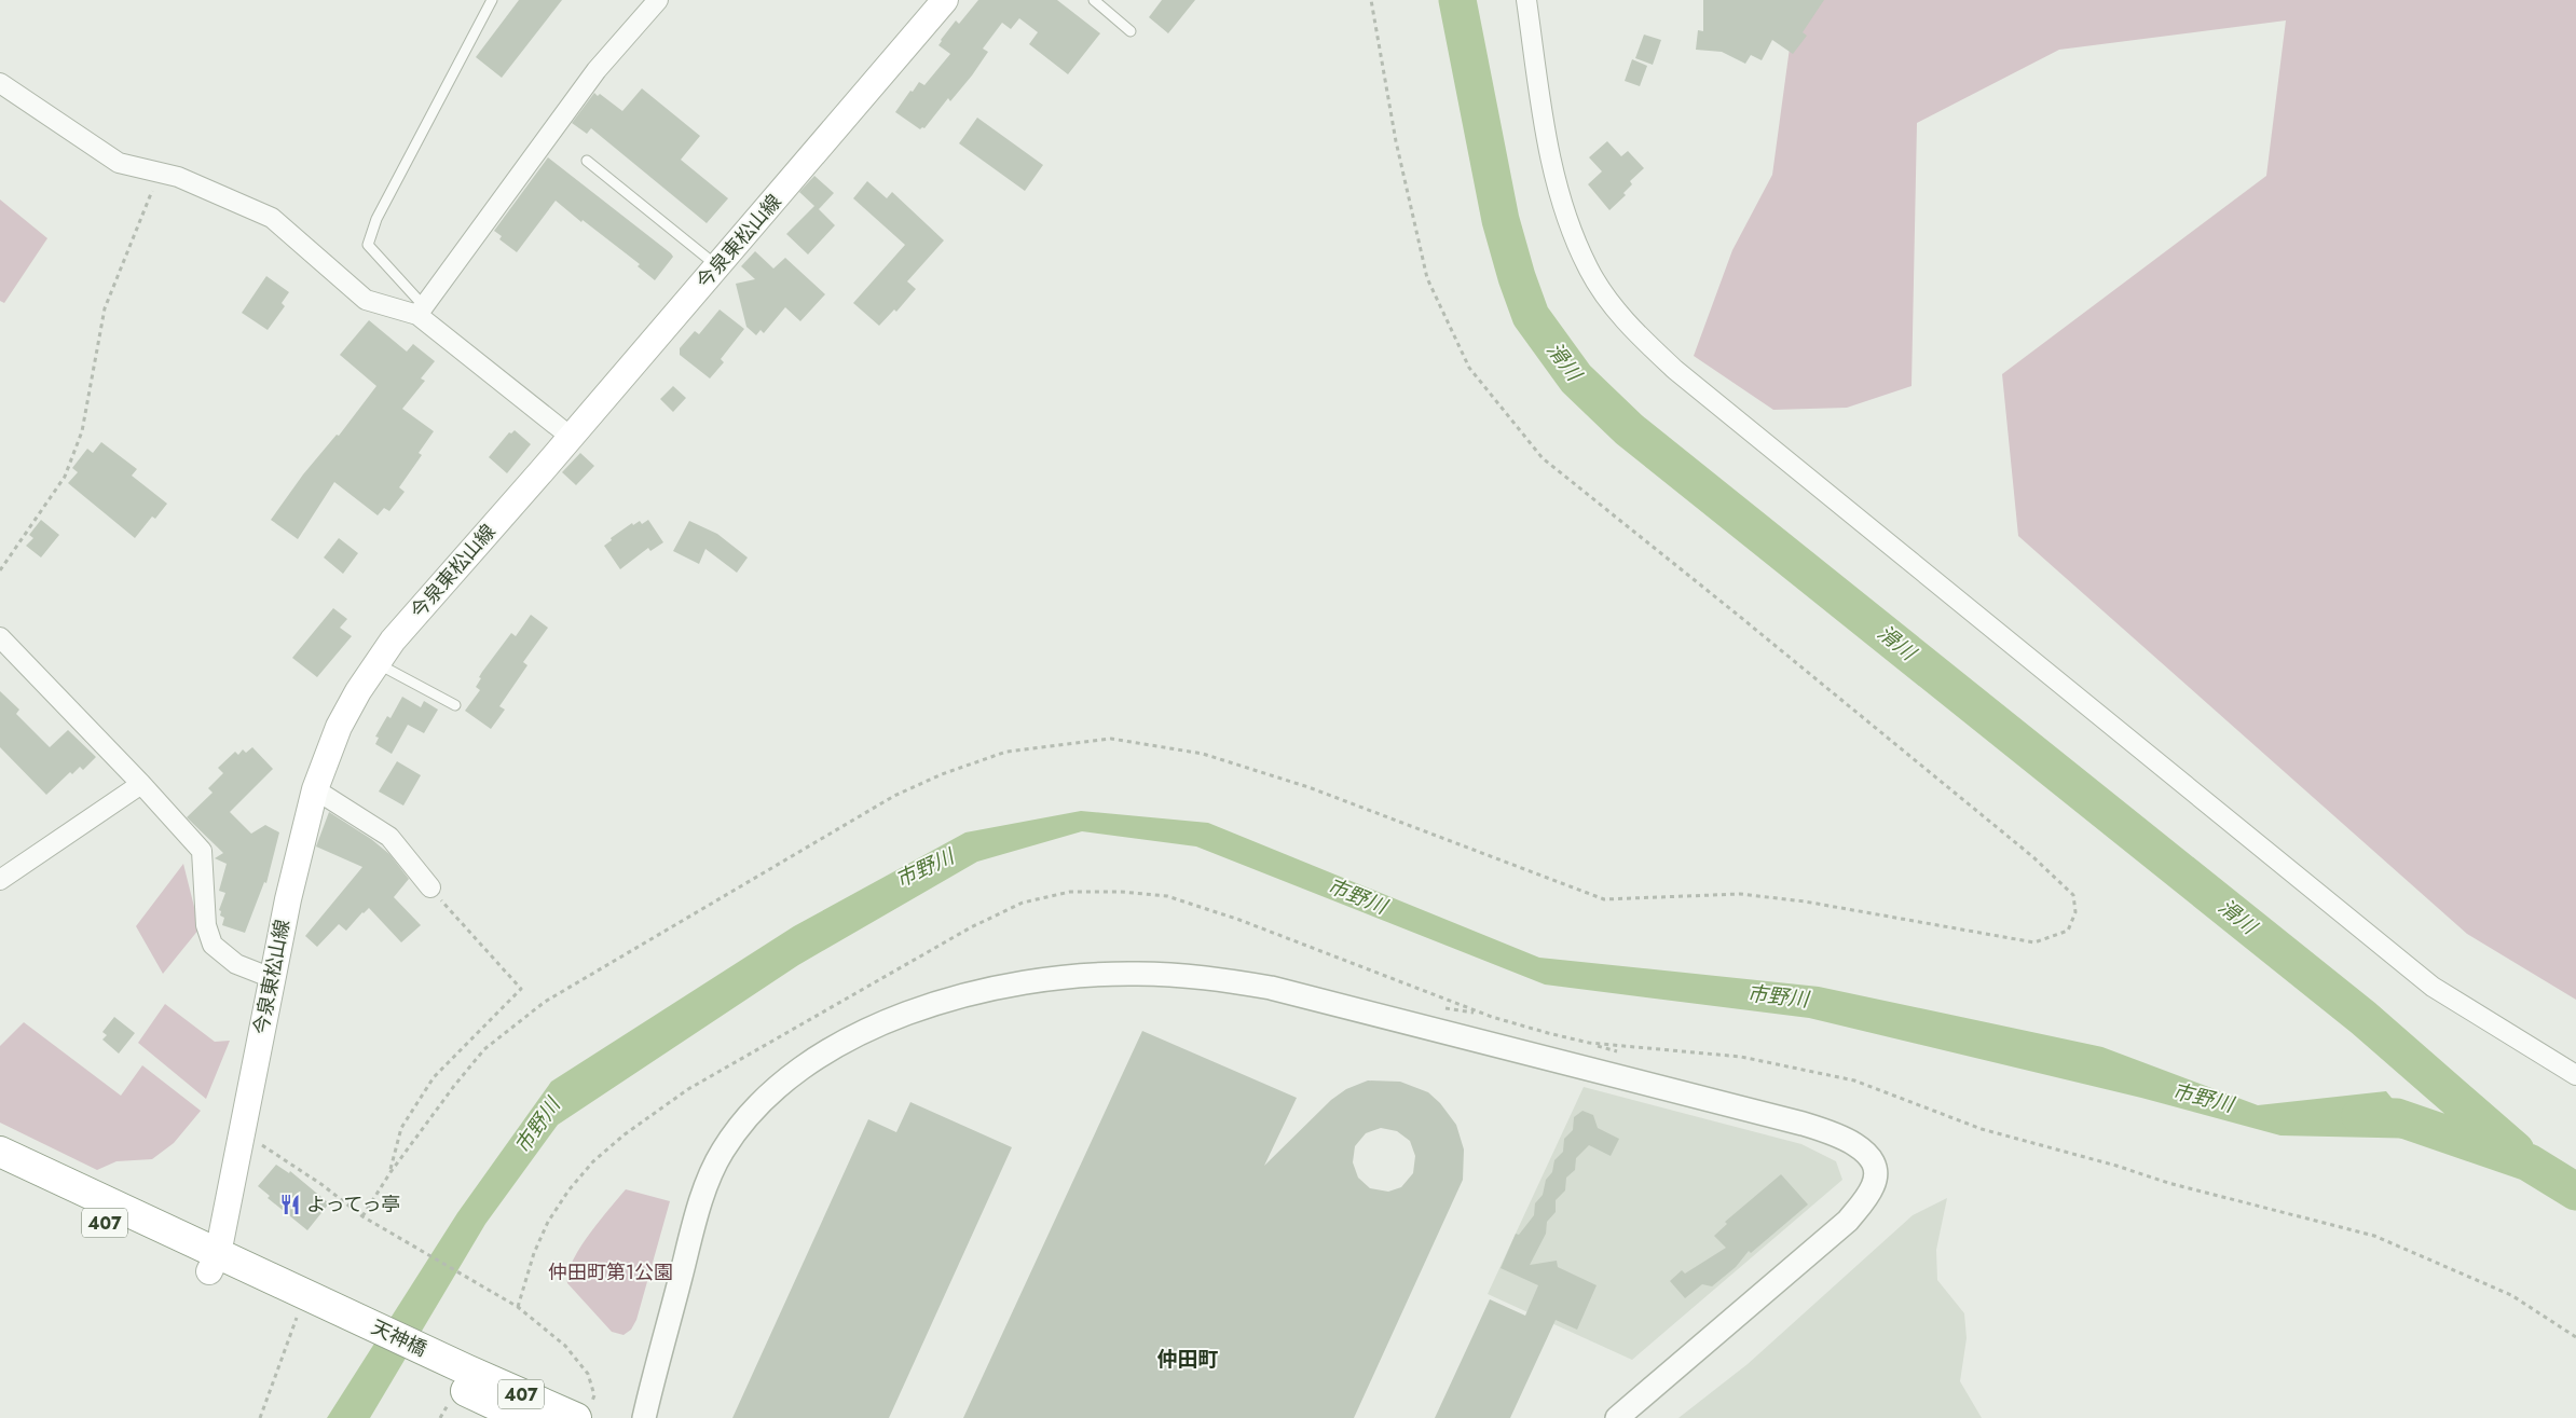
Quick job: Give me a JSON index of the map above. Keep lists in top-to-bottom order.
{
  "streets": {
    "highway": ["407", "天神橋"],
    "main road": ["今泉東松山線"]
  },
  "crossings": [
    ["今泉東松山線", "407"],
    ["407", "天神橋"]
  ],
  "districts": ["仲田町"],
  "water": ["滑川", "市野川"],
  "parks": ["仲田町第1公園"],
  "places": {
    "restaurant": ["よってっ亭"]
  }
}
